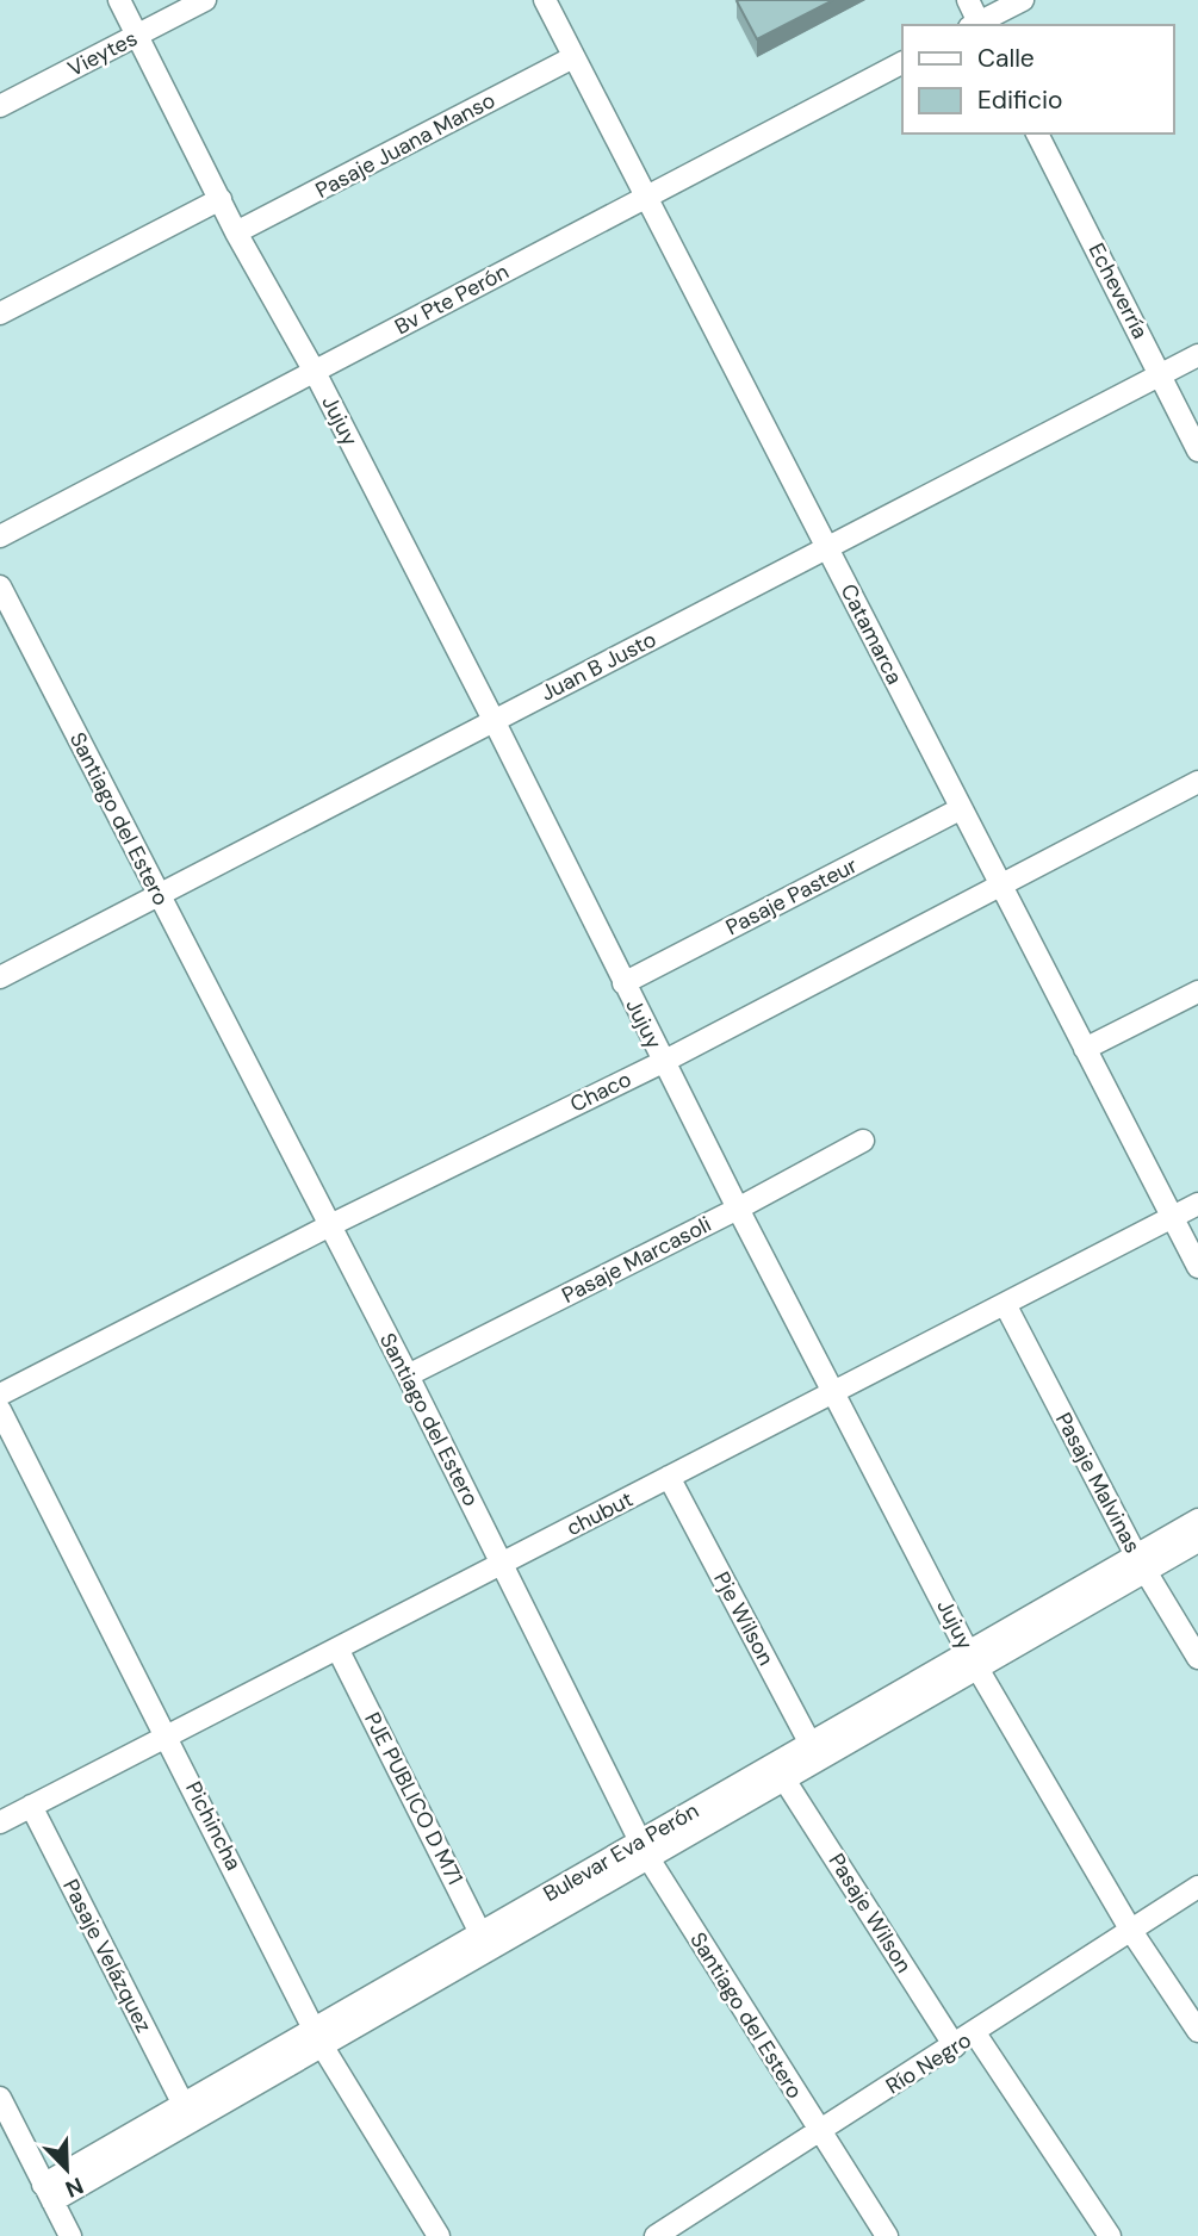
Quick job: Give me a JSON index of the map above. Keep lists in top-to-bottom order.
{
  "streets": {
    "street": [
      "Vieytes",
      "Pasaje Juana Manso",
      "Echeverría",
      "Bv Pte Perón",
      "Jujuy",
      "Catamarca",
      "Juan B Justo",
      "Santiago del Estero",
      "Pasaje Pasteur",
      "Chaco",
      "Pasaje Marcasoli",
      "Pasaje Malvinas",
      "chubut",
      "Pje Wilson",
      "PJE PUBLICO D M71",
      "Pichincha",
      "Bulevar Eva Perón",
      "Pasaje Wilson",
      "Pasaje Velázquez",
      "Río Negro"
    ]
  },
  "crossings": [
    ["Vieytes", "Jujuy"],
    ["Pasaje Juana Manso", "Jujuy"],
    ["Pasaje Juana Manso", "Catamarca"],
    ["Echeverría", "Juan B Justo"],
    ["Bv Pte Perón", "Jujuy"],
    ["Bv Pte Perón", "Catamarca"],
    ["Jujuy", "Juan B Justo"],
    ["Jujuy", "Pasaje Pasteur"],
    ["Jujuy", "Chaco"],
    ["Jujuy", "Pasaje Marcasoli"],
    ["Jujuy", "chubut"],
    ["Jujuy", "Bulevar Eva Perón"],
    ["Jujuy", "Río Negro"],
    ["Catamarca", "Juan B Justo"],
    ["Catamarca", "Pasaje Pasteur"],
    ["Catamarca", "Chaco"],
    ["Catamarca", "chubut"],
    ["Juan B Justo", "Santiago del Estero"],
    ["Santiago del Estero", "Chaco"],
    ["Santiago del Estero", "Pasaje Marcasoli"],
    ["Santiago del Estero", "chubut"],
    ["Santiago del Estero", "Bulevar Eva Perón"],
    ["Santiago del Estero", "Río Negro"],
    ["Pasaje Malvinas", "chubut"],
    ["Pasaje Malvinas", "Bulevar Eva Perón"],
    ["chubut", "Pje Wilson"],
    ["chubut", "PJE PUBLICO D M71"],
    ["chubut", "Pichincha"],
    ["chubut", "Pasaje Velázquez"],
    ["Pje Wilson", "Bulevar Eva Perón"],
    ["PJE PUBLICO D M71", "Bulevar Eva Perón"],
    ["Pichincha", "Bulevar Eva Perón"],
    ["Bulevar Eva Perón", "Pasaje Wilson"],
    ["Bulevar Eva Perón", "Pasaje Velázquez"],
    ["Pasaje Wilson", "Río Negro"]
  ],
  "legend": ["Calle", "Edificio"],
  "north": "bottom right"
}
